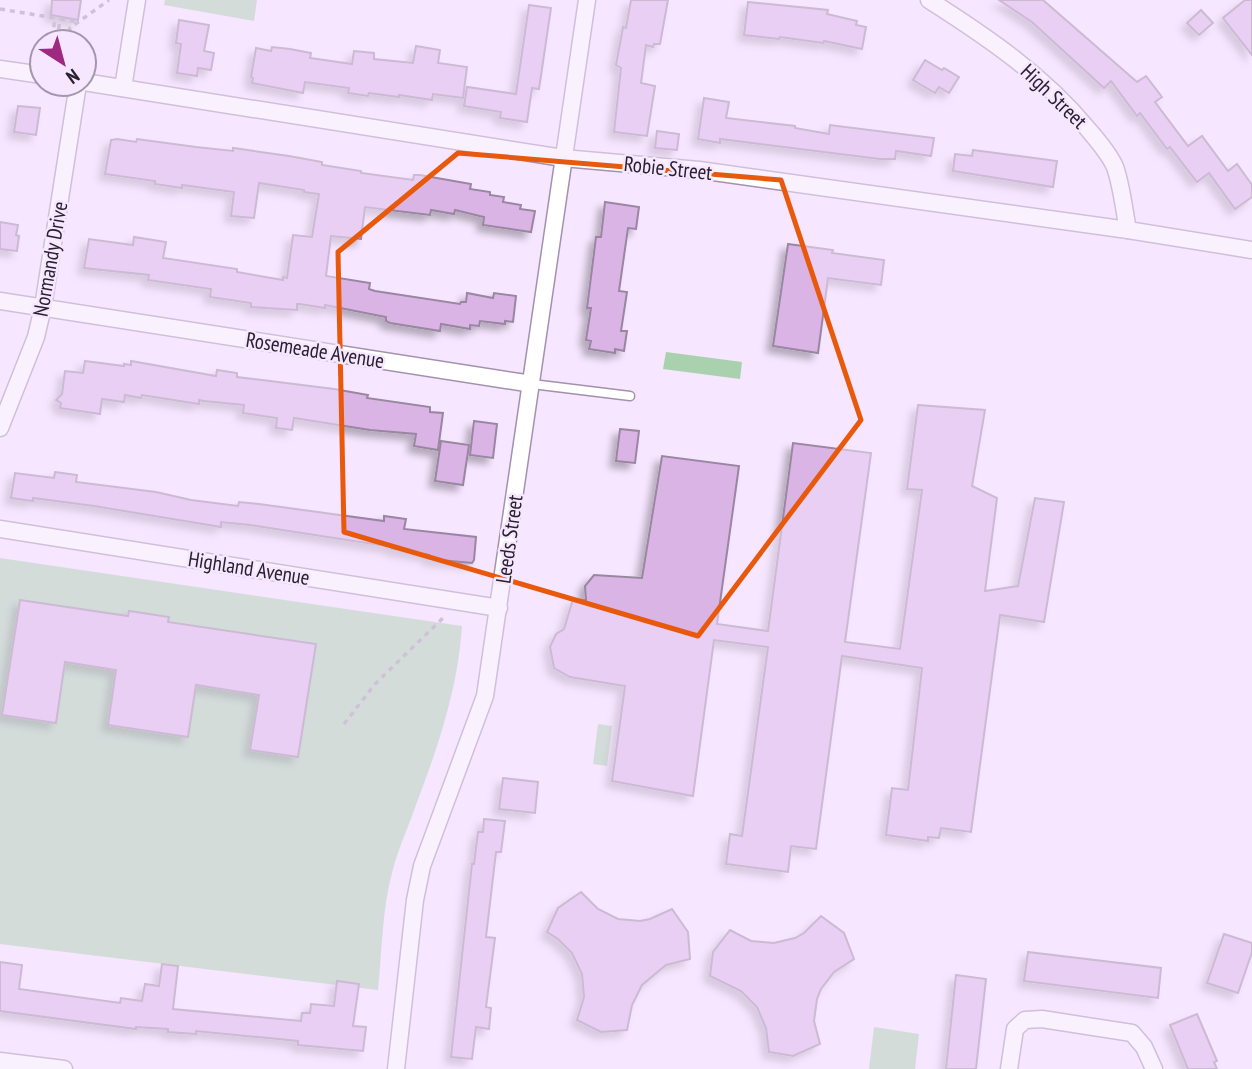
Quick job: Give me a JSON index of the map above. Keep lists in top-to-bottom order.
{
  "streets": {
    "street": [
      "High Street",
      "Robie Street",
      "Normandy Drive",
      "Rosemeade Avenue",
      "Leeds Street",
      "Highland Avenue"
    ]
  },
  "crossings": [
    ["High Street", "Robie Street"],
    ["Robie Street", "Leeds Street"],
    ["Normandy Drive", "Rosemeade Avenue"],
    ["Rosemeade Avenue", "Leeds Street"],
    ["Leeds Street", "Highland Avenue"]
  ],
  "north": "bottom right"
}
